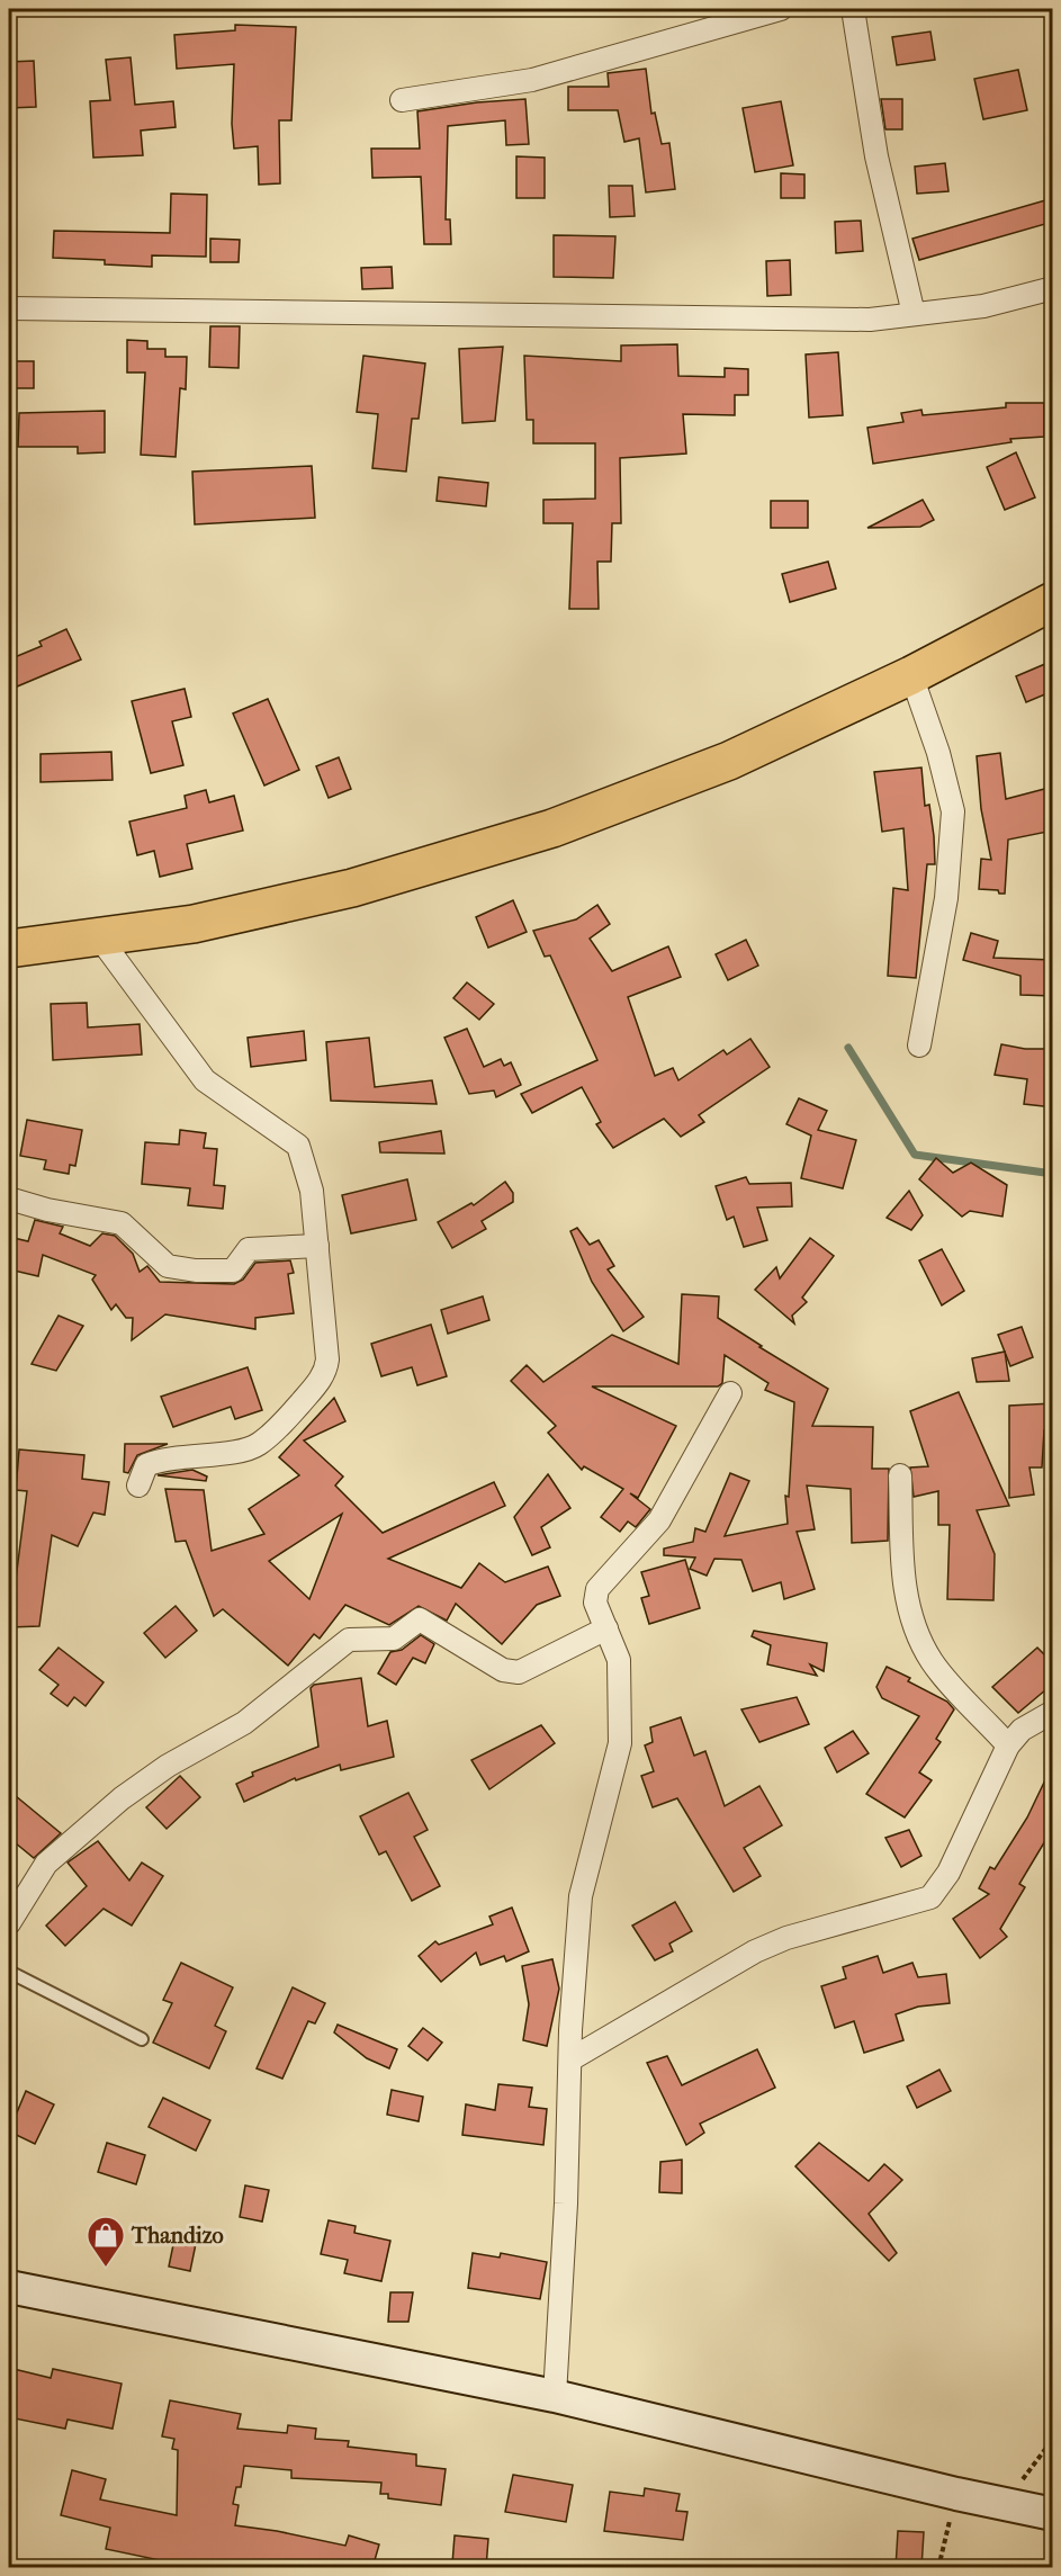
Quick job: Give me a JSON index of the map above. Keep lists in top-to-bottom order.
{
  "places": {
    "shop": ["Thandizo"]
  }
}
